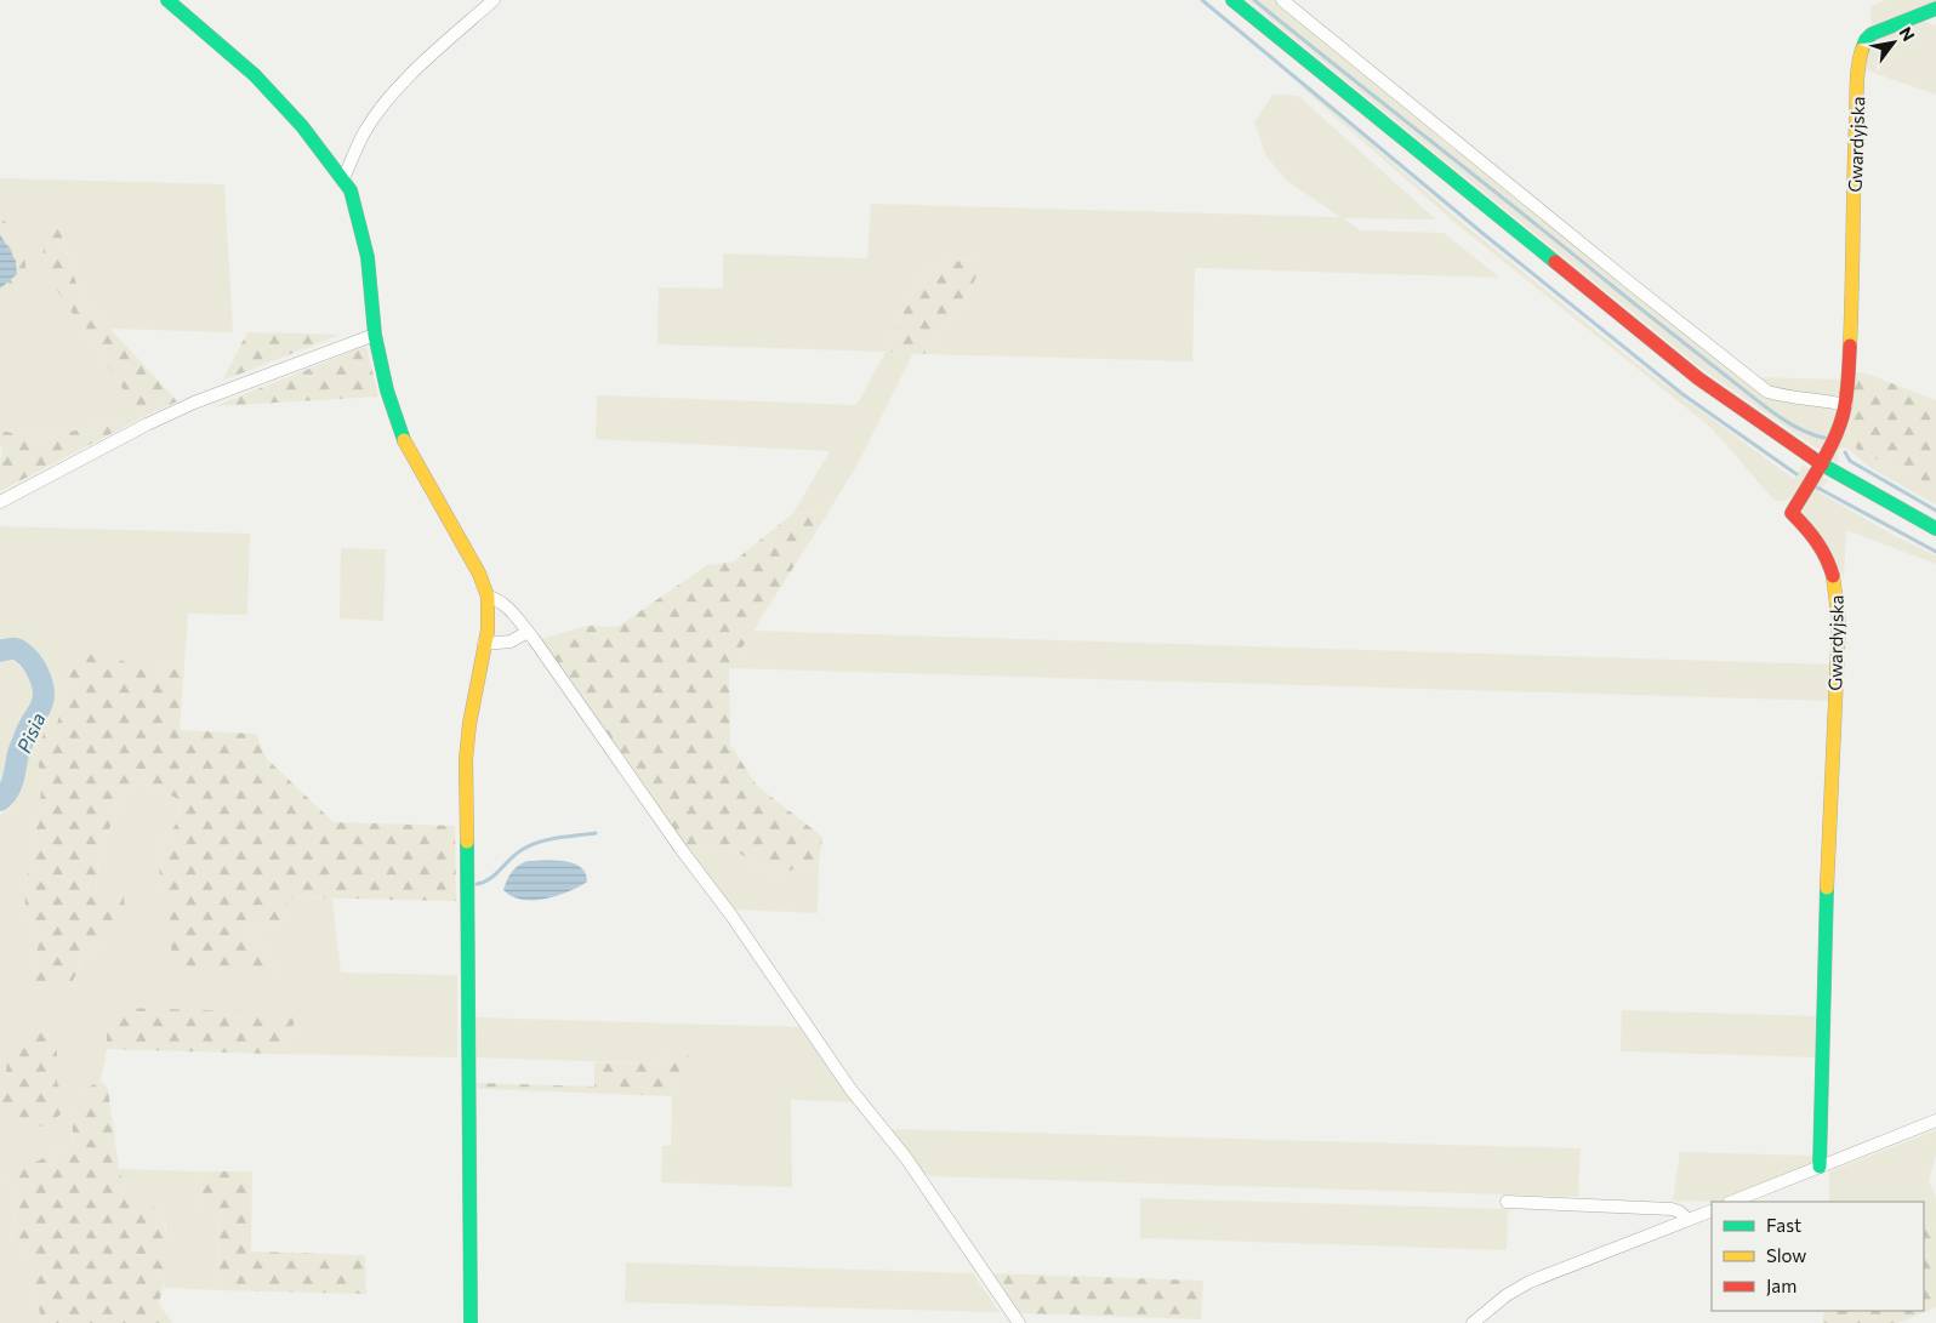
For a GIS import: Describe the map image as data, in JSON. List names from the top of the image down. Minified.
{"streets":{"street":["Gwardyjska"]},"water":["Pisia"],"legend":["Fast","Slow","Jam"],"north":"top right"}
